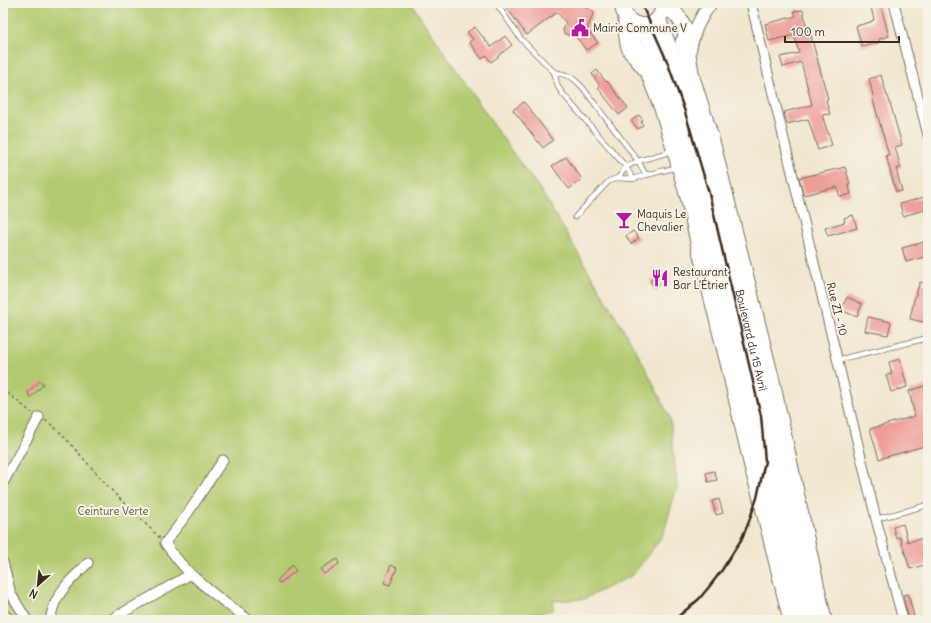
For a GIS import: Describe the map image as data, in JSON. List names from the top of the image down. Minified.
{"streets":{"main road":["Boulevard du 15 Avril"],"street":["Rue ZI - 10"]},"parks":["Ceinture Verte"],"places":{"public building":["Mairie Commune V"],"bar":["Maquis Le Chevalier"],"restaurant":["Restaurant Bar L’Étrier"]},"scale_bar":"100 m","north":"bottom left"}
